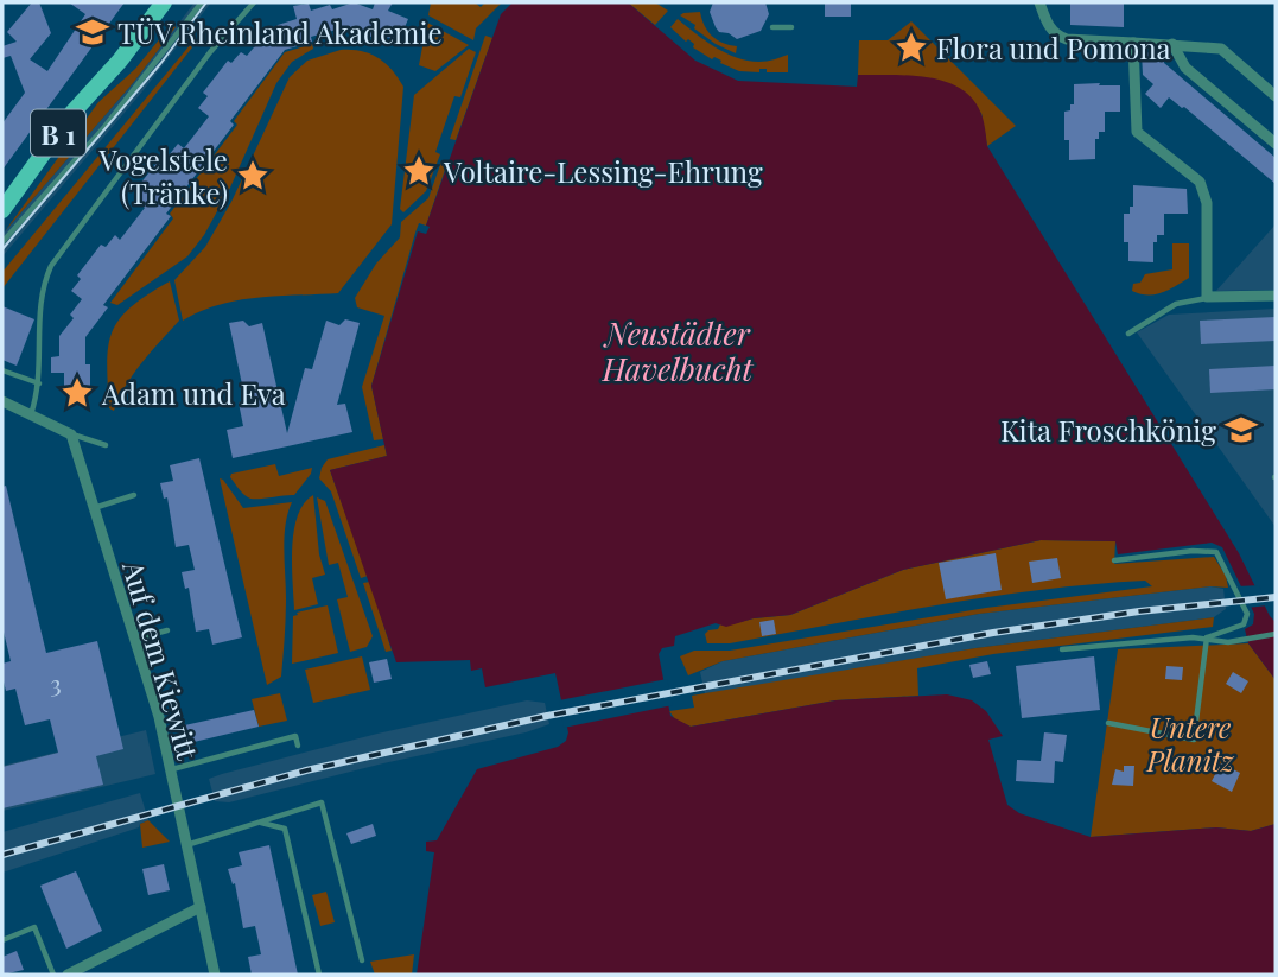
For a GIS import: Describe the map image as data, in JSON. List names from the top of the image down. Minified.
{"streets":{"main road":["B 1"],"street":["Auf dem Kiewitt"]},"water":["Neustädter Havelbucht"],"parks":["Untere Planitz"],"places":{"school or university":["TÜV Rheinland Akademie","Kita Froschkönig"],"place":["Flora und Pomona","Voltaire-Lessing-Ehrung","Vogelstele (Tränke)","Adam und Eva"]},"house_numbers":["3"]}
